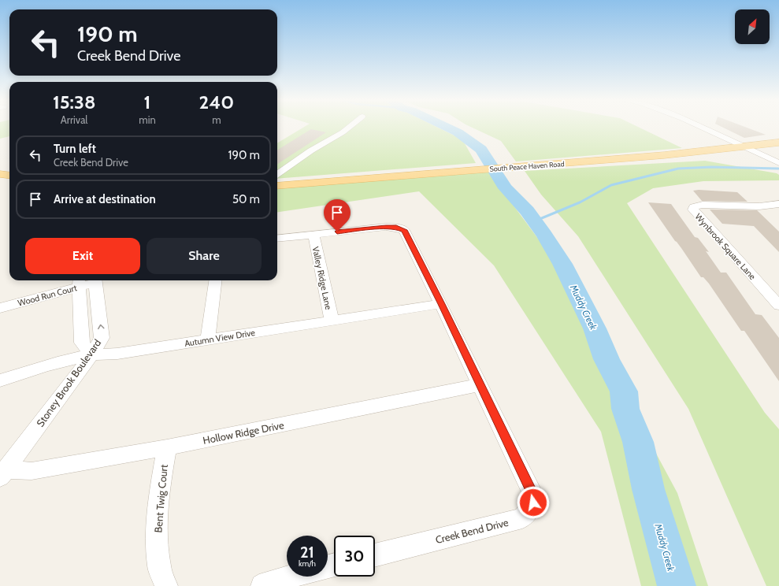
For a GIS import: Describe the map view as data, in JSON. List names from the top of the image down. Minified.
{"streets":{"main road":["South Peace Haven Road"],"street":["Wynbrook Square Lane","Valley Ridge Lane","Wood Run Court","Autumn View Drive","Stoney Brook Boulevard","Hollow Ridge Drive","Bent Twig Court","Creek Bend Drive"]},"crossings":[["Valley Ridge Lane","Autumn View Drive"],["Valley Ridge Lane","Creek Bend Drive"],["Wood Run Court","Stoney Brook Boulevard"],["Autumn View Drive","Stoney Brook Boulevard"],["Autumn View Drive","Creek Bend Drive"],["Stoney Brook Boulevard","Hollow Ridge Drive"],["Hollow Ridge Drive","Bent Twig Court"],["Hollow Ridge Drive","Creek Bend Drive"]],"water":["Muddy Creek"],"north":"top right","page":{"turn":["190 m","Creek Bend Drive"],"eta":["15:38","Arrival","1","min","240","m"],"list":[{"name":"Turn left","note":"Creek Bend Drive","value":"190 m"},{"name":"Arrive at destination","value":"50 m"}],"buttons":["Exit","Share"],"speed":"21 km/h","limit":"30"}}
